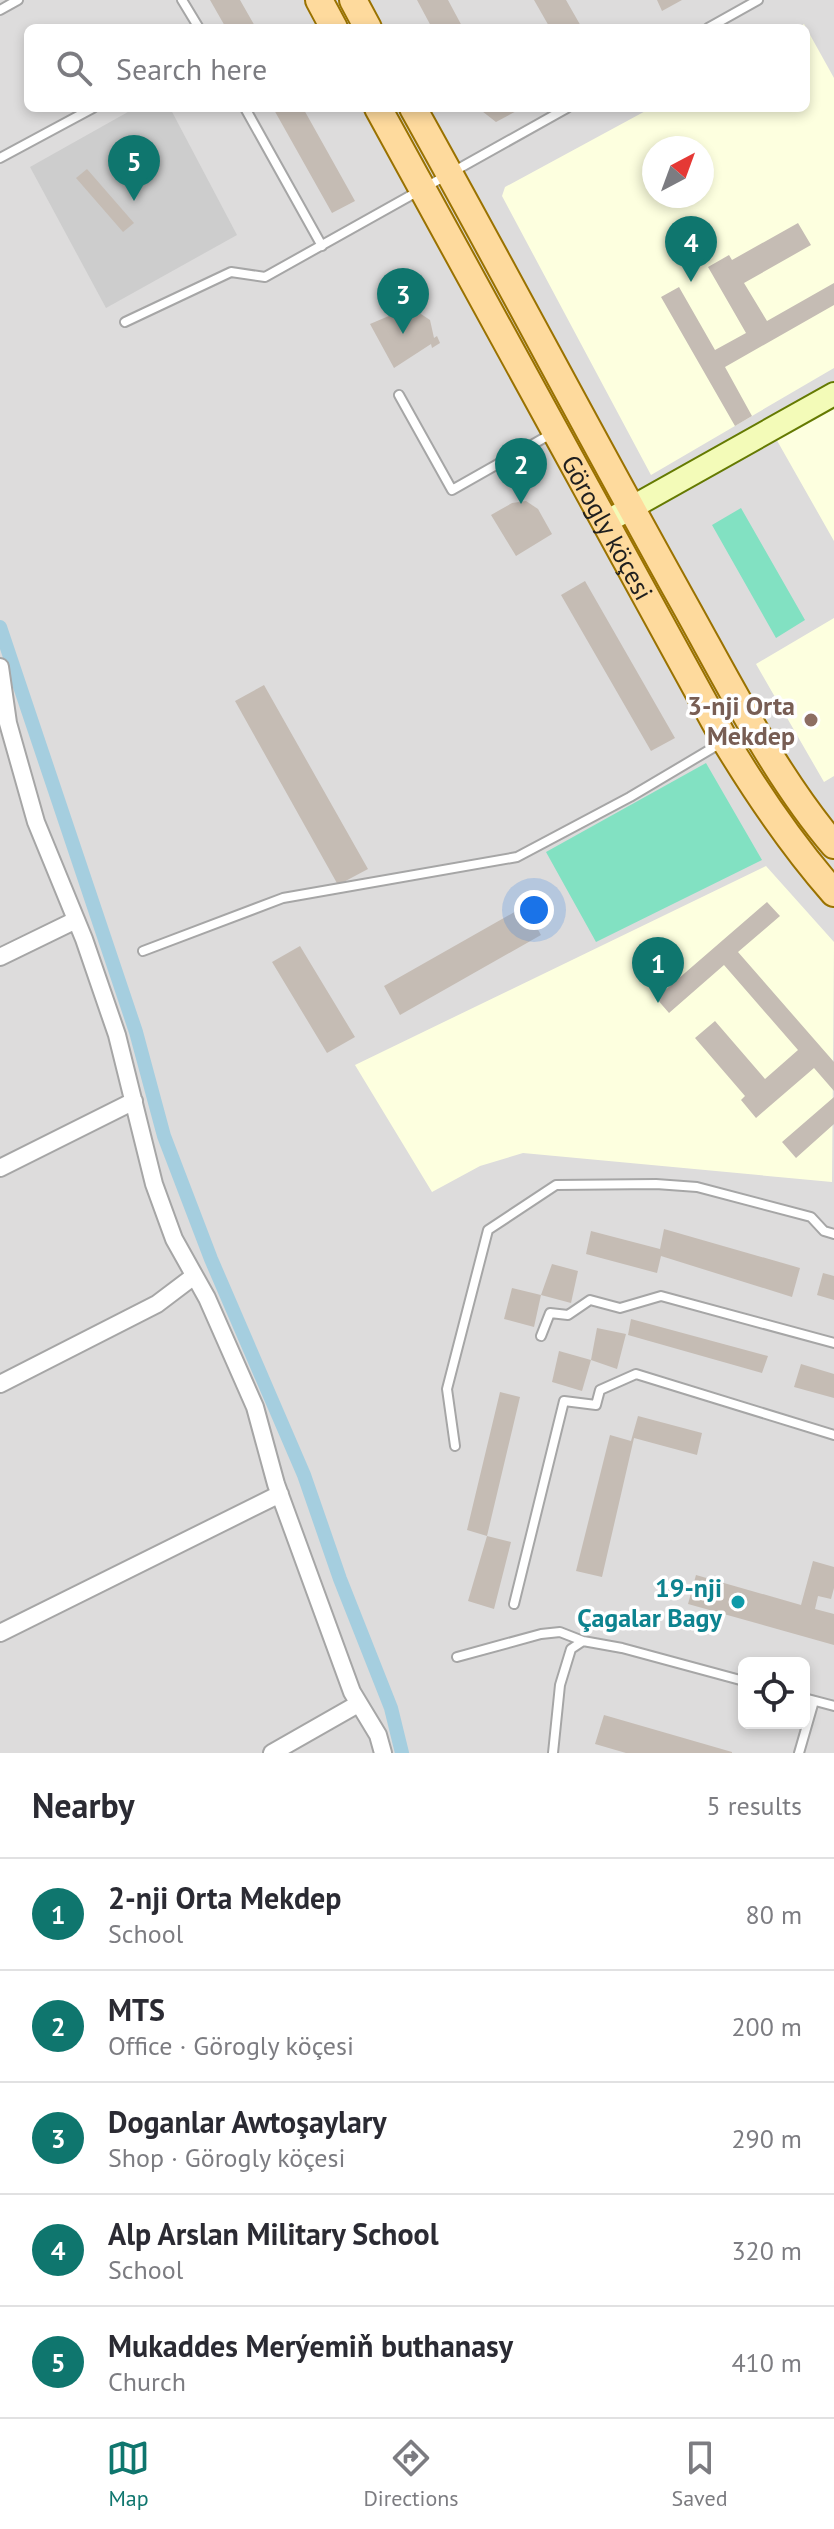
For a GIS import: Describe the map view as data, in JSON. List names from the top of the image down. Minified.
{"streets":{"main road":["Görogly köçesi"]},"places":["3-nji Orta Mekdep","19-nji Çagalar Bagy"],"north":"top right","page":{"search":"Search here","pins":["5","4","3","2","1"],"heading":["Nearby","5 results"],"list":[{"mark":"1","name":"2-nji Orta Mekdep","note":"School","value":"80 m"},{"mark":"2","name":"MTS","note":"Office · Görogly köçesi","value":"200 m"},{"mark":"3","name":"Doganlar Awtoşaylary","note":"Shop · Görogly köçesi","value":"290 m"},{"mark":"4","name":"Alp Arslan Military School","note":"School","value":"320 m"},{"mark":"5","name":"Mukaddes Merýemiň buthanasy","note":"Church","value":"410 m"}],"nav":["Map","Directions","Saved"]}}
